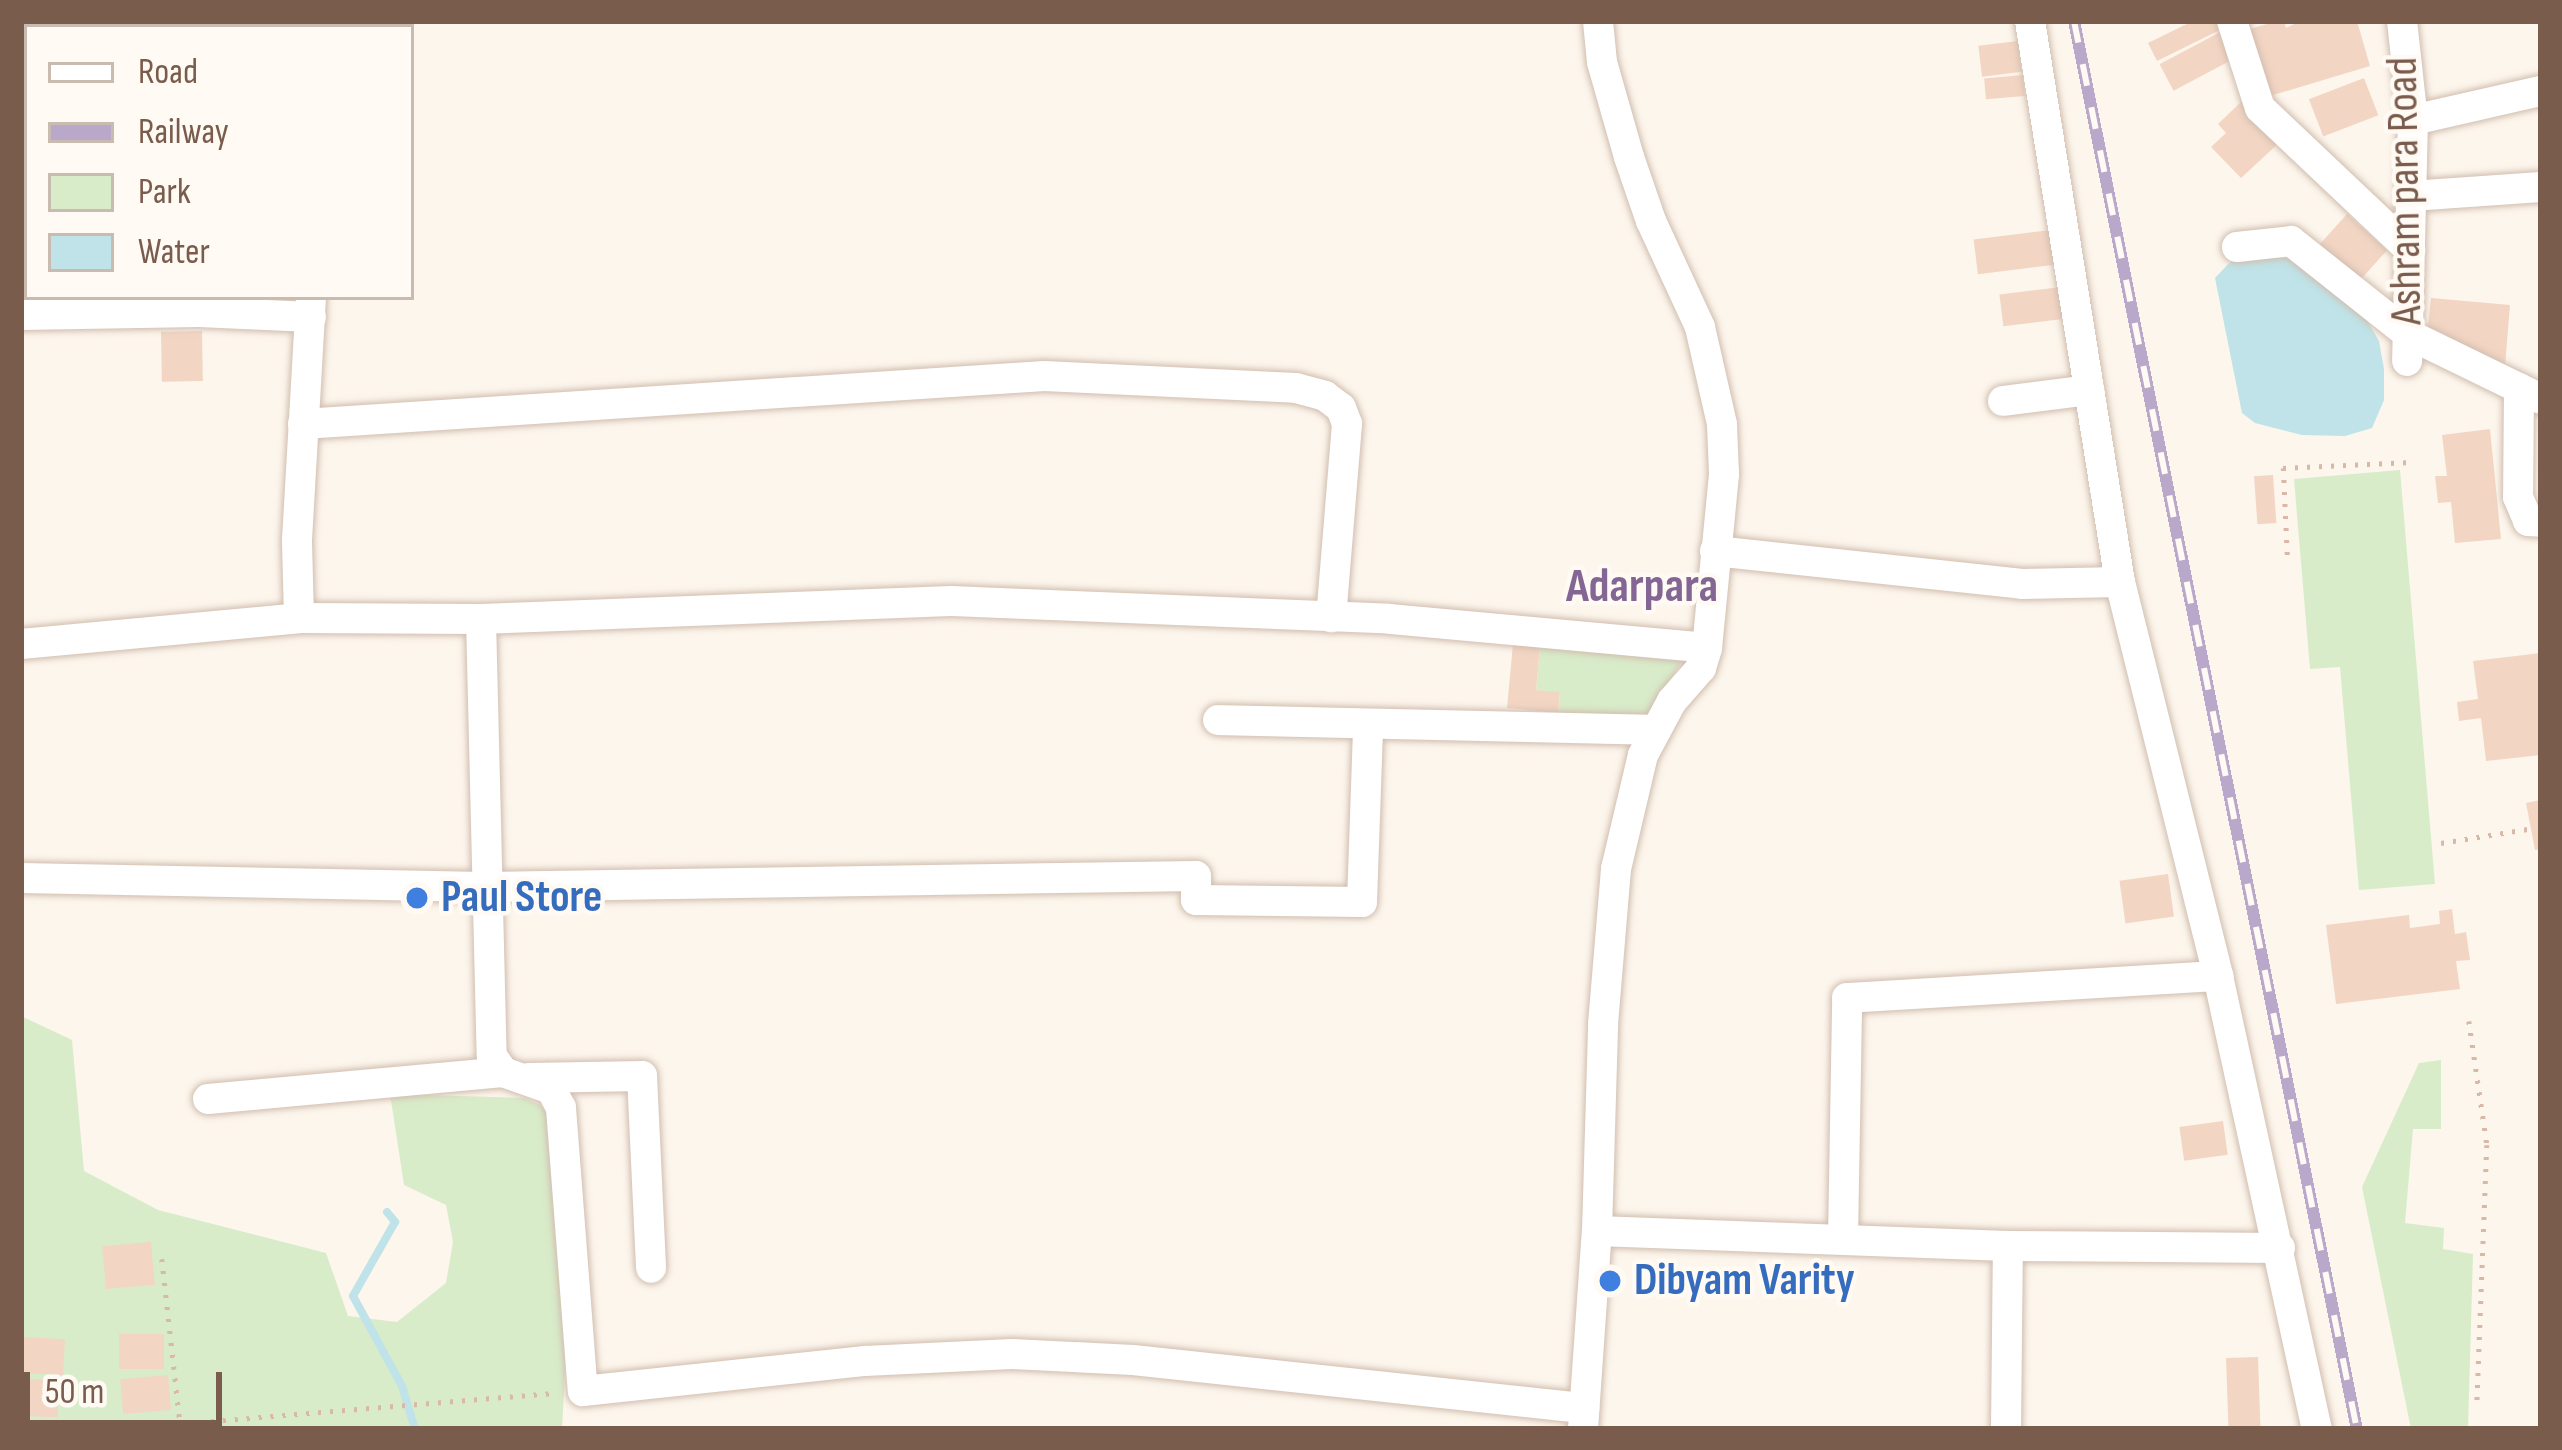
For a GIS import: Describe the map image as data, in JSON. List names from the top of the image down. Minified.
{"streets":{"street":["Ashram para Road"]},"districts":["Adarpara"],"places":["Paul Store","Dibyam Varity"],"legend":["Road","Railway","Park","Water"],"scale_bar":"50 m"}
